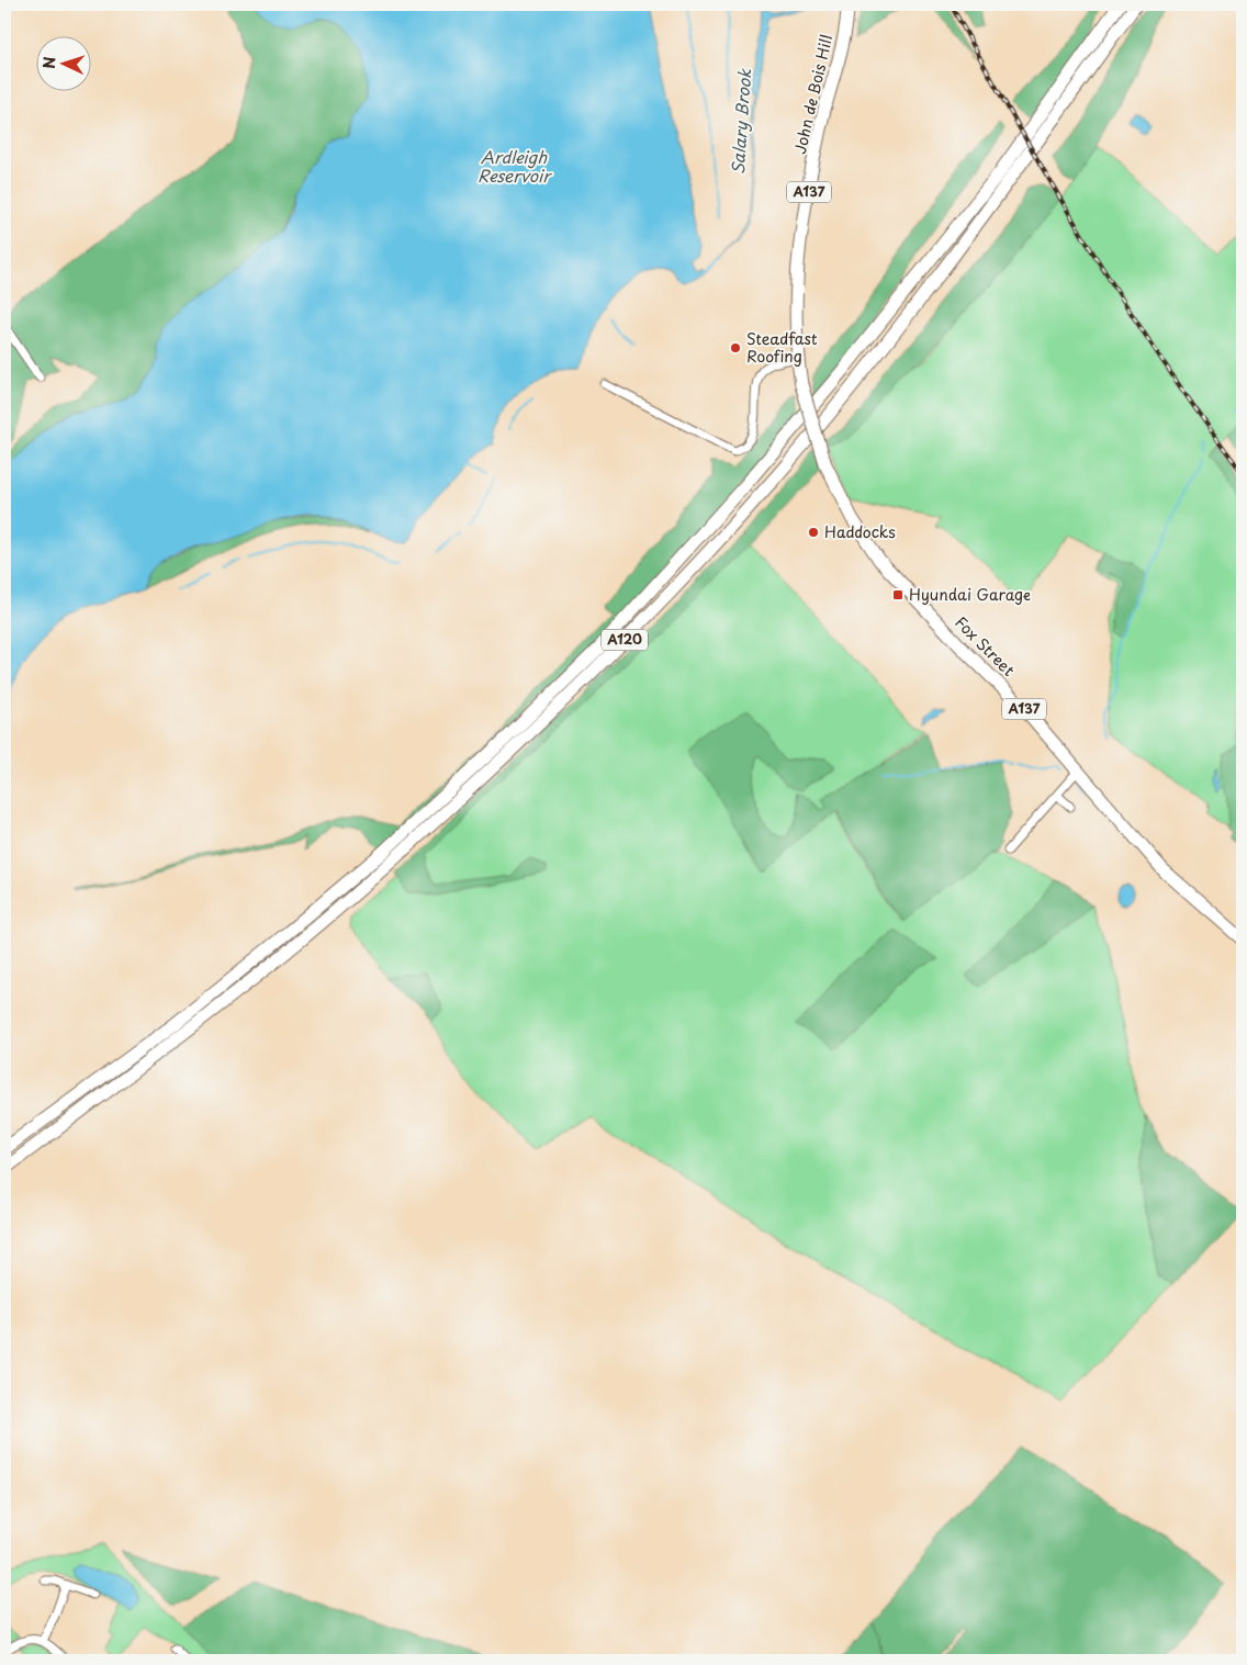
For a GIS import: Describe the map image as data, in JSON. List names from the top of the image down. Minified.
{"streets":{"main road":["John de Bois Hill","A137","A120","Fox Street"]},"crossings":[["John de Bois Hill","Fox Street"]],"water":["Salary Brook","Ardleigh Reservoir"],"places":{"other":["Steadfast Roofing","Haddocks"],"transit":["Hyundai Garage"]},"north":"left"}
